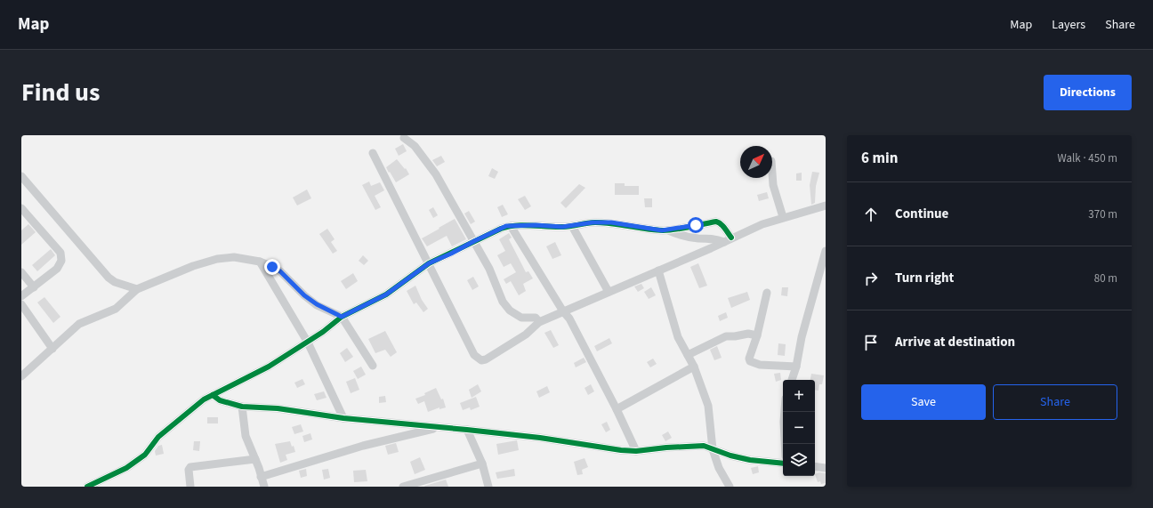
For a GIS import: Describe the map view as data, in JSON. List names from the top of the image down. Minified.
{"north":"top right","page":{"header":"Map","nav":["Map","Layers","Share"],"title":"Find us","buttons":["Directions",["Save","Share"]],"heading":["6 min","Walk · 450 m"],"list":[["Continue","370 m"],["Turn right","80 m"],"Arrive at destination"],"map_buttons":["+","−"]}}
